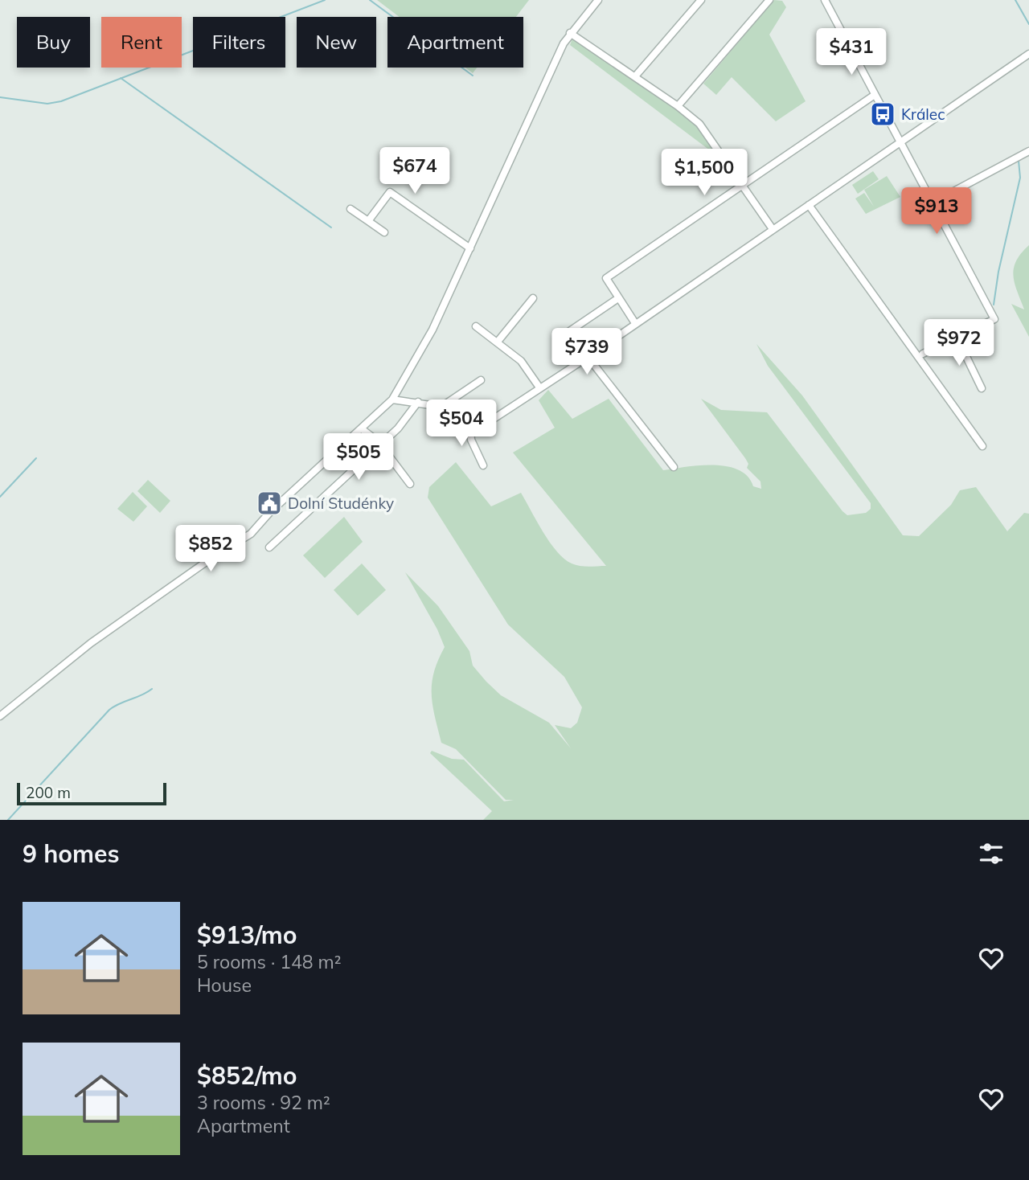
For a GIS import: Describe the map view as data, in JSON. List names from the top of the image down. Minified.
{"places":{"bus stop":["Králec"],"public building":["Dolní Studénky"]},"scale_bar":"200 m","page":{"chip":["Buy","Rent","Filters","New","Apartment"],"price":["$431","$674","$1,500","$913","$972","$739","$504","$505","$852"],"scale":"200 m","heading":"9 homes","list":[{"name":"$913/mo","note":"5 rooms · 148 m² · House"},{"name":"$852/mo","note":"3 rooms · 92 m² · Apartment"}]}}
